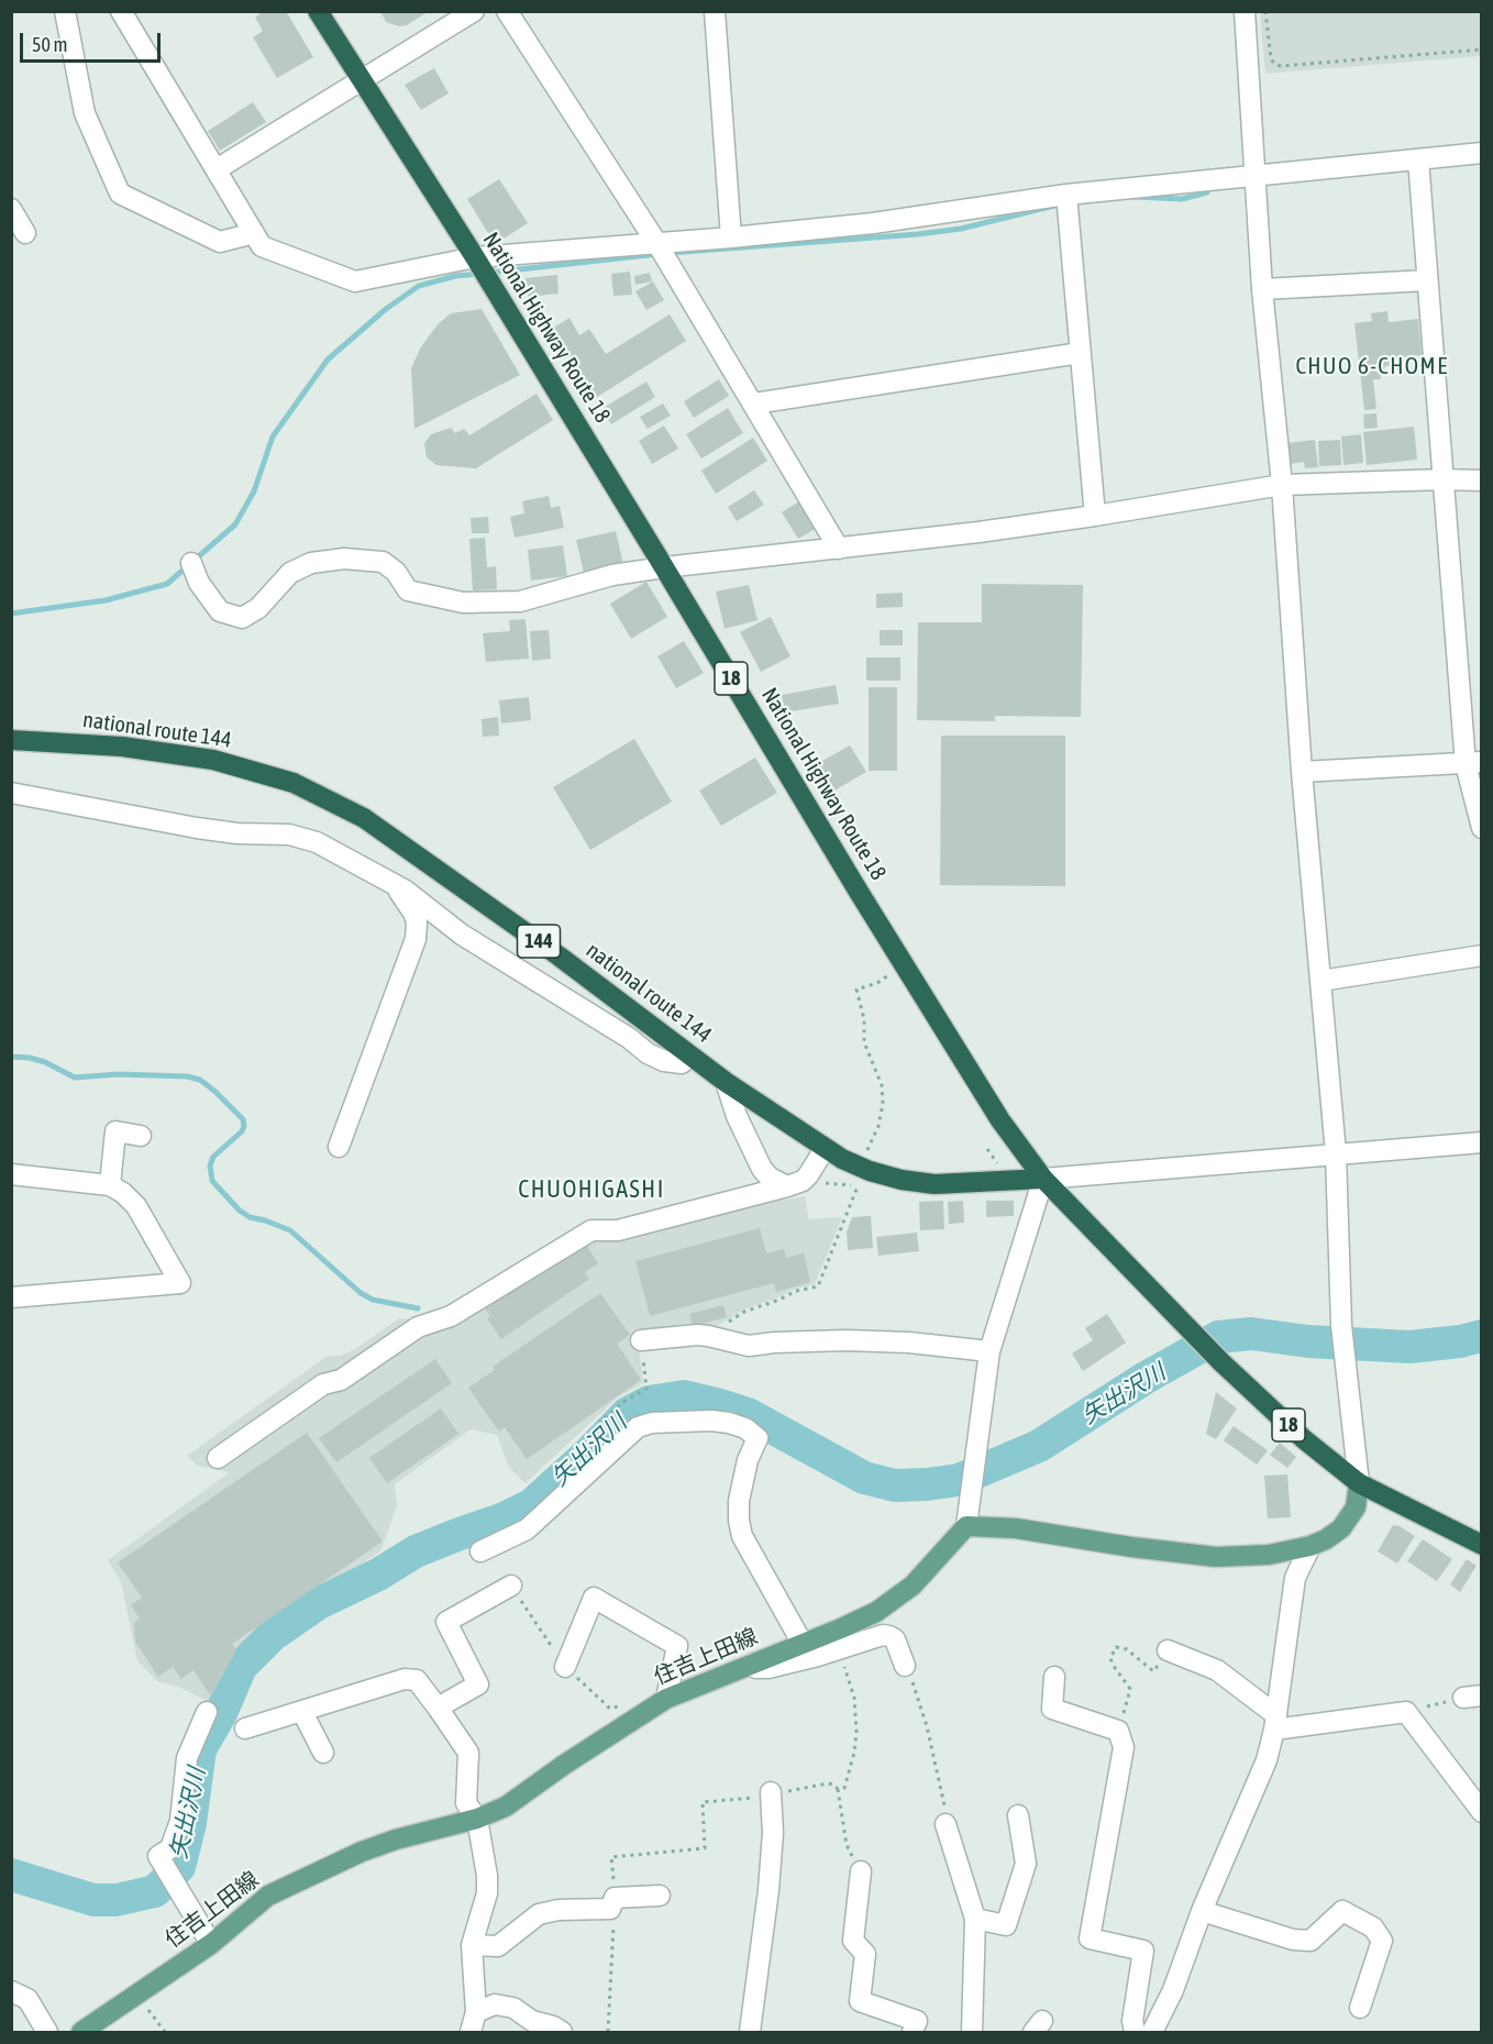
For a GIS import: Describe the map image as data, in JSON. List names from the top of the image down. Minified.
{"streets":{"highway":["National Highway Route 18","18","national route 144","144"],"main road":["住吉上田線"]},"crossings":[["National Highway Route 18","18"],["National Highway Route 18","national route 144"]],"districts":["CHUO 6-CHOME","CHUOHIGASHI"],"water":["矢出沢川"],"scale_bar":"50 m"}
